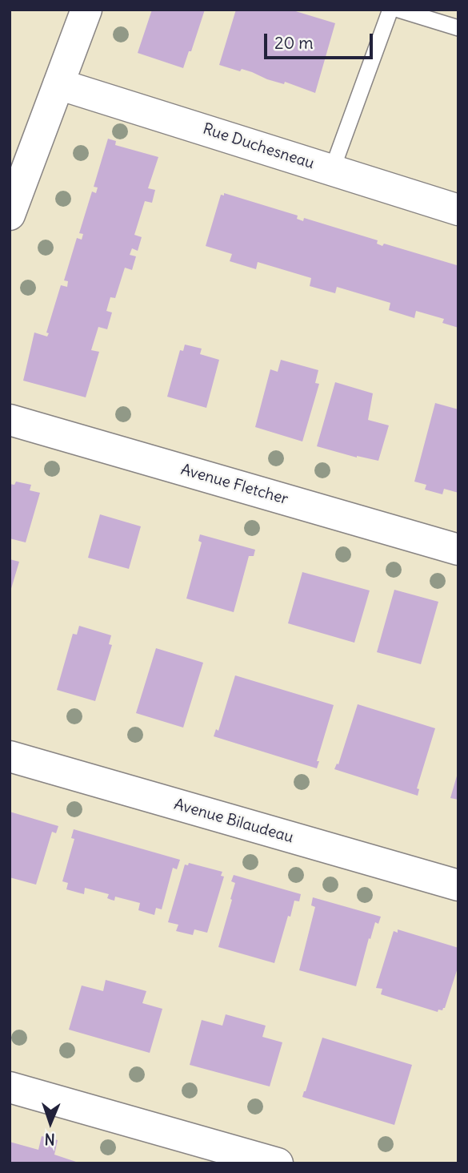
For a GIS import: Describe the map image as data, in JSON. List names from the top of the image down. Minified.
{"streets":{"street":["Rue Duchesneau","Avenue Fletcher","Avenue Bilaudeau"]},"scale_bar":"20 m","north":"bottom"}
